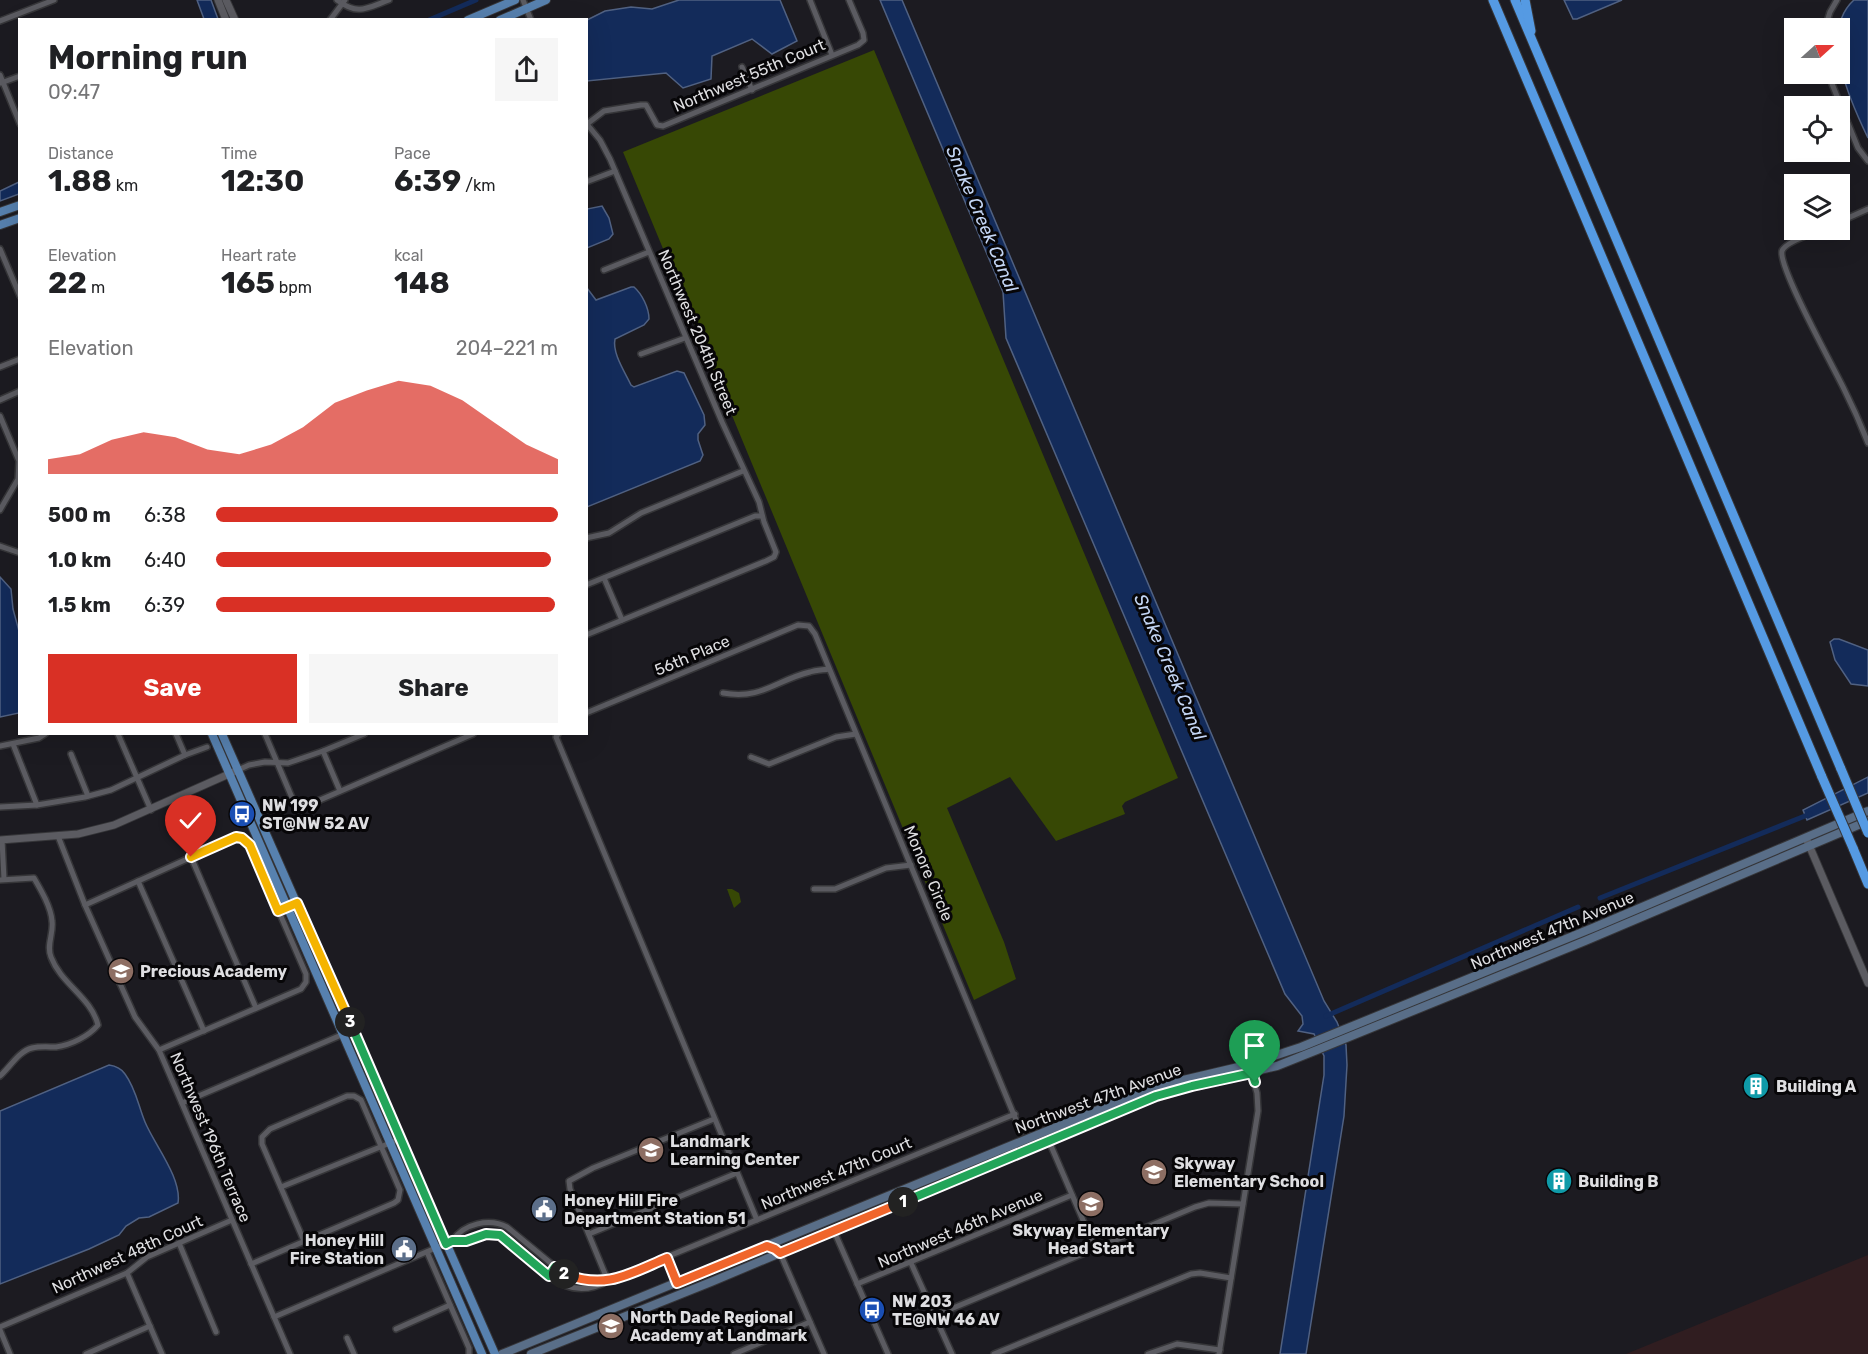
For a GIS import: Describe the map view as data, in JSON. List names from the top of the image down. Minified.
{"streets":{"main road":["Northwest 47th Avenue"],"street":["Northwest 55th Court","Northwest 204th Street","56th Place","Monore Circle","Northwest 196th Terrace","Northwest 47th Court","Northwest 46th Avenue","Northwest 48th Court"]},"crossings":[["56th Place","Monore Circle"],["Monore Circle","Northwest 47th Court"],["Northwest 196th Terrace","Northwest 48th Court"]],"water":["Snake Creek Canal"],"places":{"bus stop":["NW 199 ST@NW 52 AV","NW 203 TE@NW 46 AV"],"school or university":["Precious Academy","Landmark Learning Center","Skyway Elementary School","Skyway Elementary Head Start","North Dade Regional Academy at Landmark"],"building":["Building A","Building B"],"public building":["Honey Hill Fire Department Station 51","Honey Hill Fire Station"]},"north":"right","page":{"heading":["Morning run","09:47"],"stats":[["Distance","1.88 km"],["Time","12:30"],["Pace","6:39 /km"],["Elevation","22 m"],["Heart rate","165 bpm"],["kcal","148"]],"chart":["Elevation","204–221 m"],"list":[{"name":"500 m","note":"6:38"},{"name":"1.0 km","note":"6:40"},{"name":"1.5 km","note":"6:39"}],"buttons":["Save","Share"],"pins":["3","1","2"]}}
